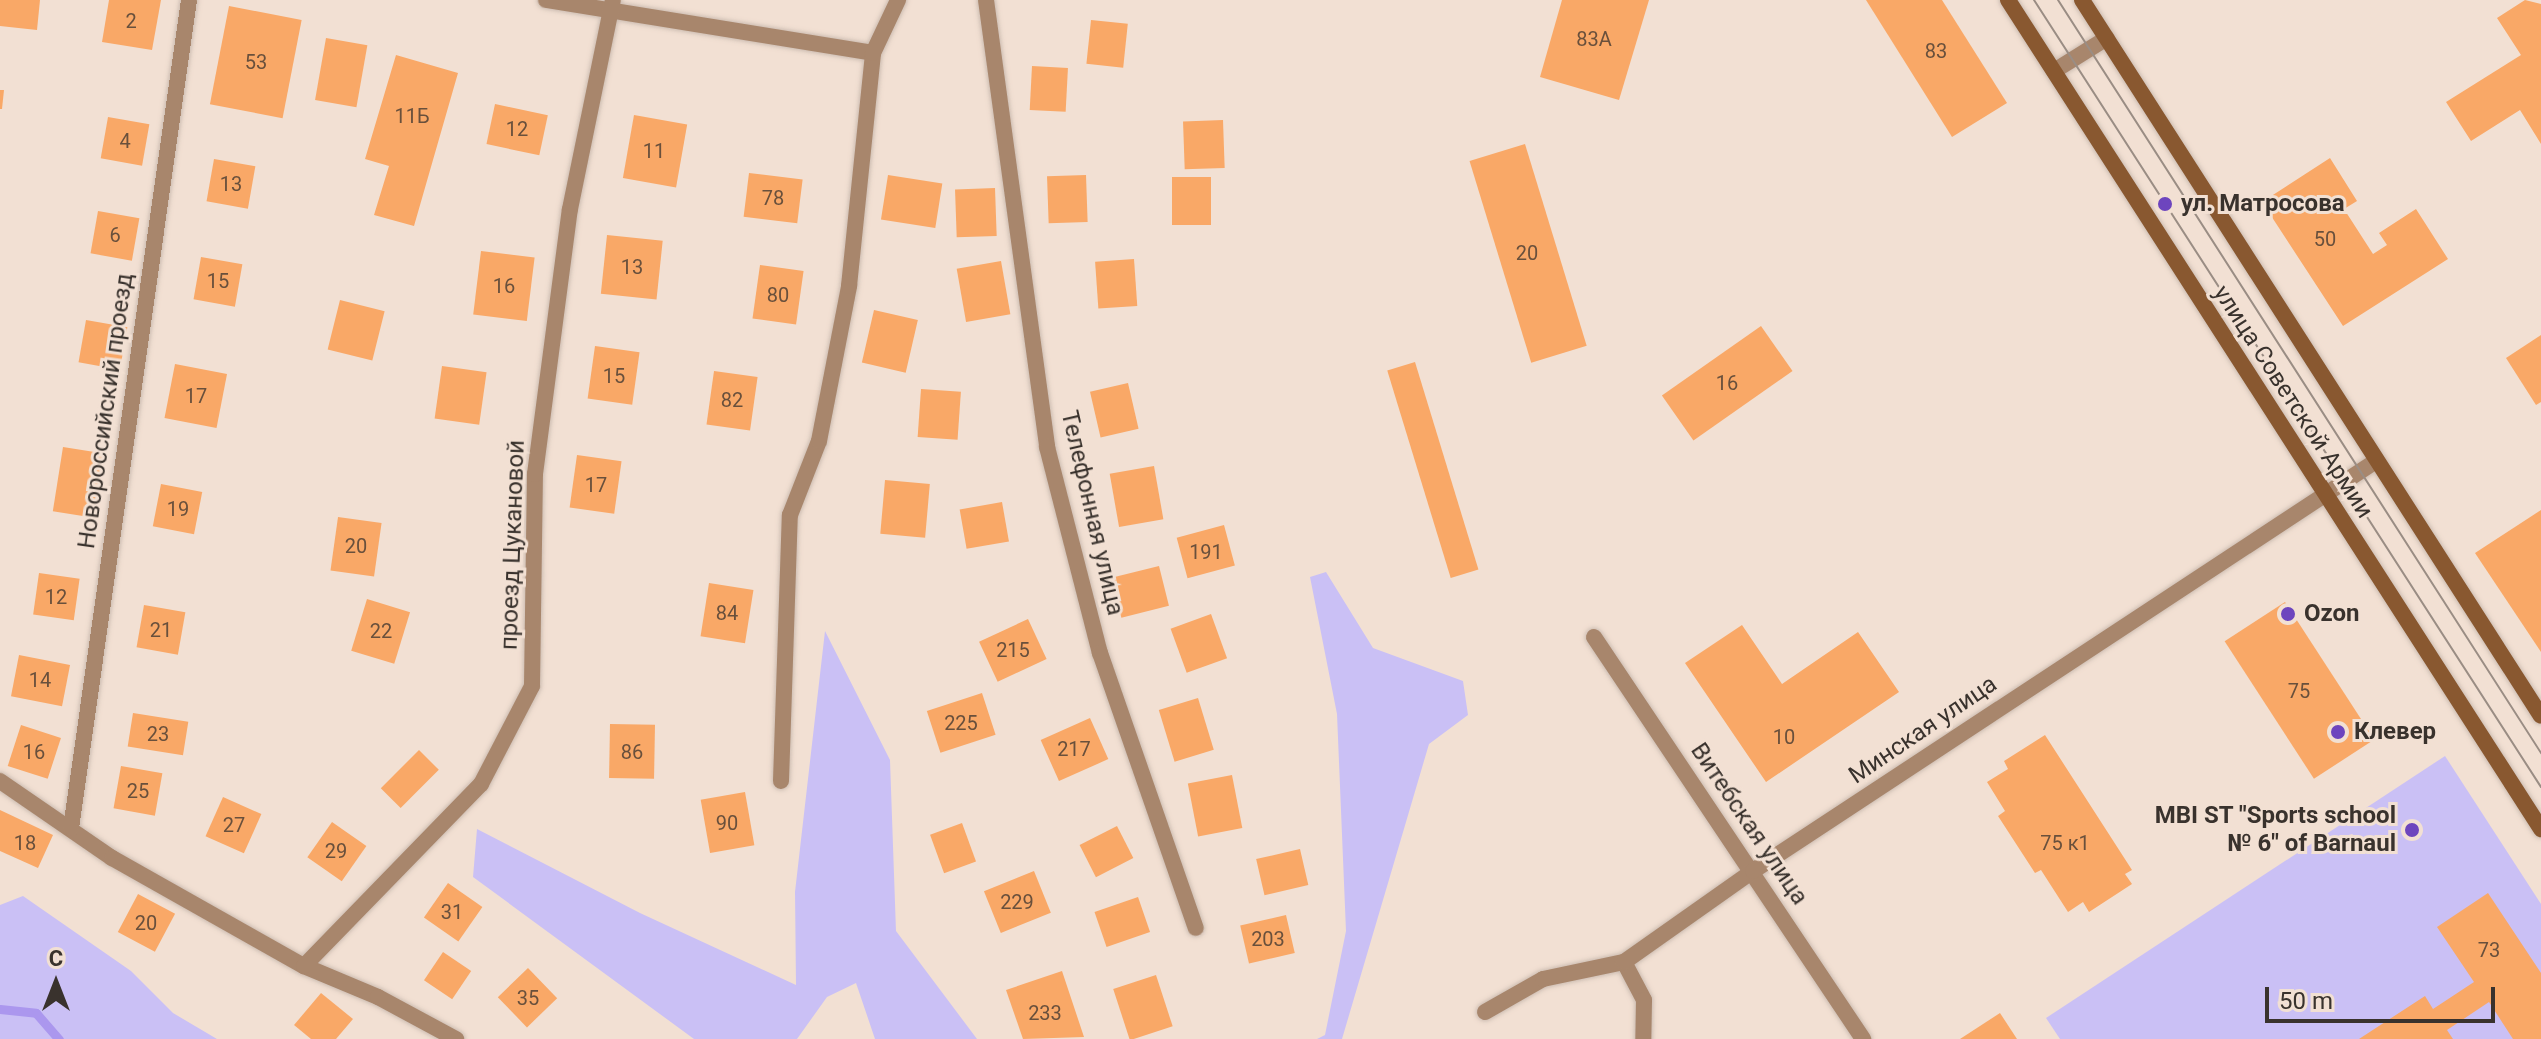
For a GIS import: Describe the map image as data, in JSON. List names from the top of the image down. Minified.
{"streets":{"main road":["улица Советской Армии"],"street":["Новороссийский проезд","Телефонная улица","проезд Цукановой","Минская улица","Витебская улица"]},"crossings":[["улица Советской Армии","Минская улица"],["Минская улица","Витебская улица"]],"places":["ул. Матросова","Ozon","Клевер","MBI ST \"Sports school № 6\" of Barnaul"],"house_numbers":["2","83А","83","53","11Б","12","4","11","13","78","6","50","20","13","15","16","80","15","16","17","82","17","19","20","191","12","84","21","22","215","14","75","225","23","10","217","16","86","25","90","27","18","75 к1","29","229","31","20","203","73","35","233"],"scale_bar":"50 m","north":"top"}
